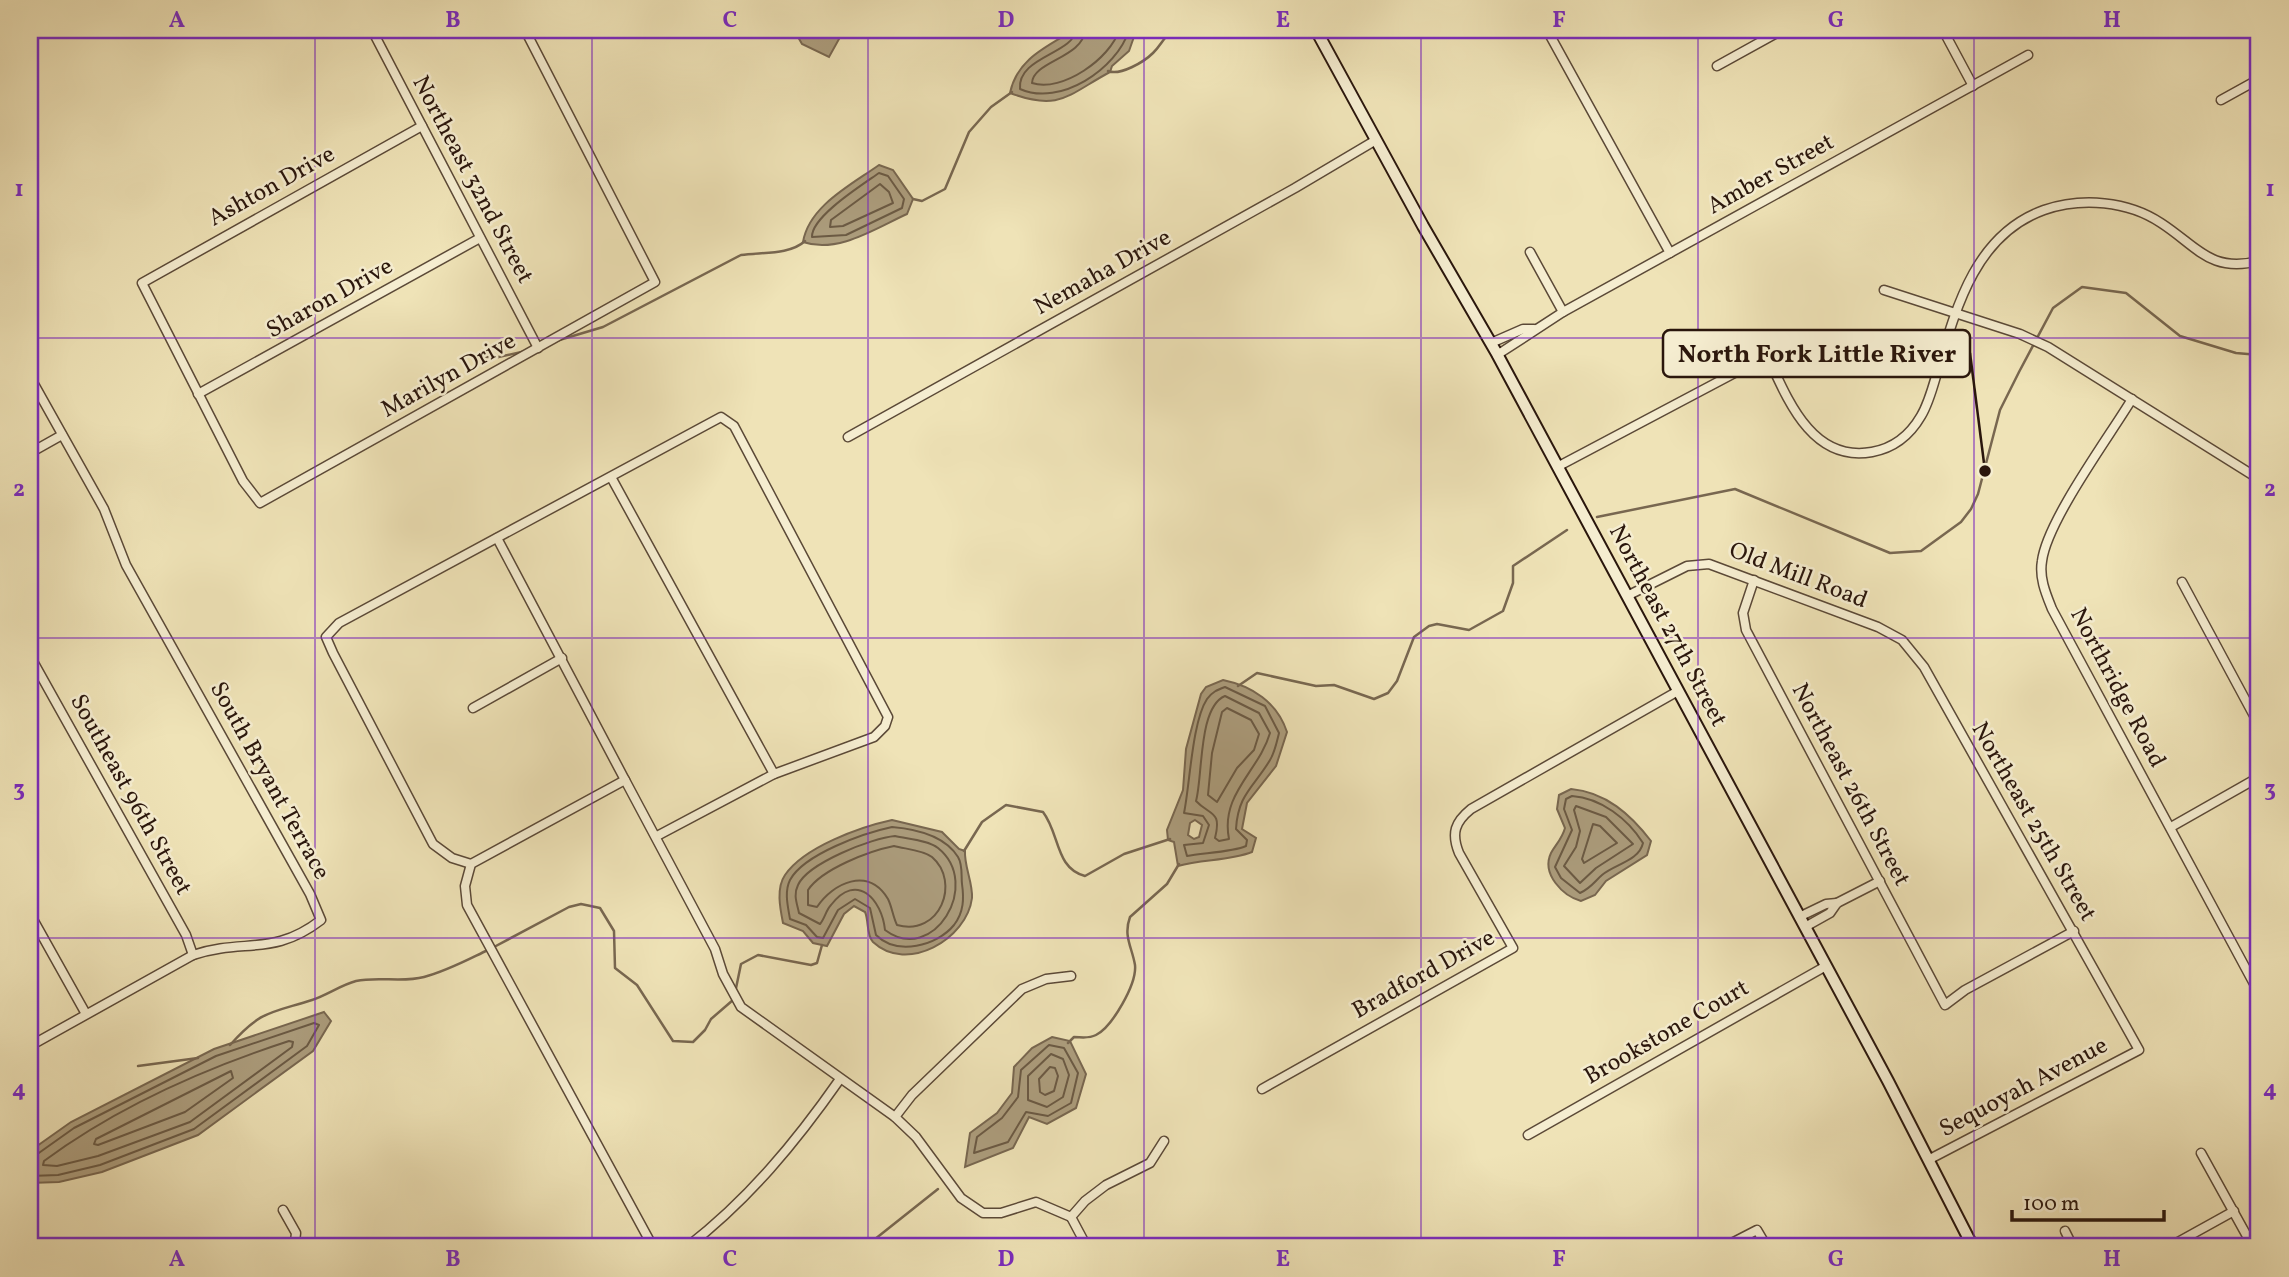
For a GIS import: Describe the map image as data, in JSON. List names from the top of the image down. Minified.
{"streets":{"street":["Amber Street","Northeast 32nd Street","Ashton Drive","Nemaha Drive","Sharon Drive","Marilyn Drive","Old Mill Road","Northeast 27th Street","Northridge Road","South Bryant Terrace","Northeast 26th Street","Southeast 96th Street","Northeast 25th Street","Bradford Drive","Brookstone Court","Sequoyah Avenue"]},"crossings":[["Amber Street","Northeast 27th Street"],["Northeast 32nd Street","Ashton Drive"],["Northeast 32nd Street","Sharon Drive"],["Northeast 32nd Street","Marilyn Drive"],["Ashton Drive","Sharon Drive"],["Ashton Drive","Marilyn Drive"],["Nemaha Drive","Northeast 27th Street"],["Sharon Drive","Marilyn Drive"],["Old Mill Road","Northeast 27th Street"],["Old Mill Road","Northeast 26th Street"],["Old Mill Road","Northeast 25th Street"],["Northeast 27th Street","Bradford Drive"],["Northeast 27th Street","Brookstone Court"],["Northeast 27th Street","Sequoyah Avenue"],["South Bryant Terrace","Southeast 96th Street"],["Northeast 26th Street","Northeast 25th Street"],["Northeast 25th Street","Sequoyah Avenue"]],"places":["North Fork Little River"],"scale_bar":"100 m","grid":{"columns":["A","B","C","D","E","F","G","H"],"rows":["1","2","3","4"]}}
